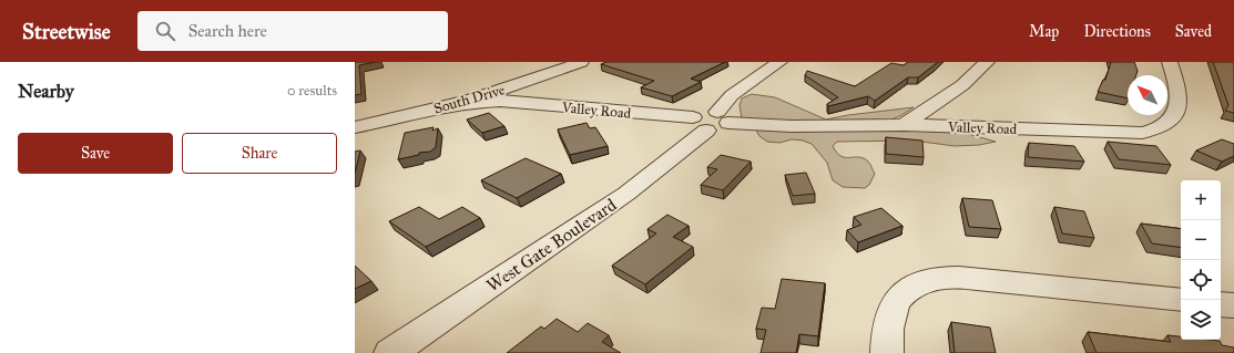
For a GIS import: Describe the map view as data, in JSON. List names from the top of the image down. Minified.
{"streets":{"street":["South Drive","Valley Road","West Gate Boulevard"]},"crossings":[["South Drive","Valley Road"],["Valley Road","West Gate Boulevard"]],"north":"top left","page":{"header":"Streetwise","search":"Search here","nav":["Map","Directions","Saved"],"heading":["Nearby","0 results"],"buttons":["Save","Share"],"map_buttons":["+","−"]}}
